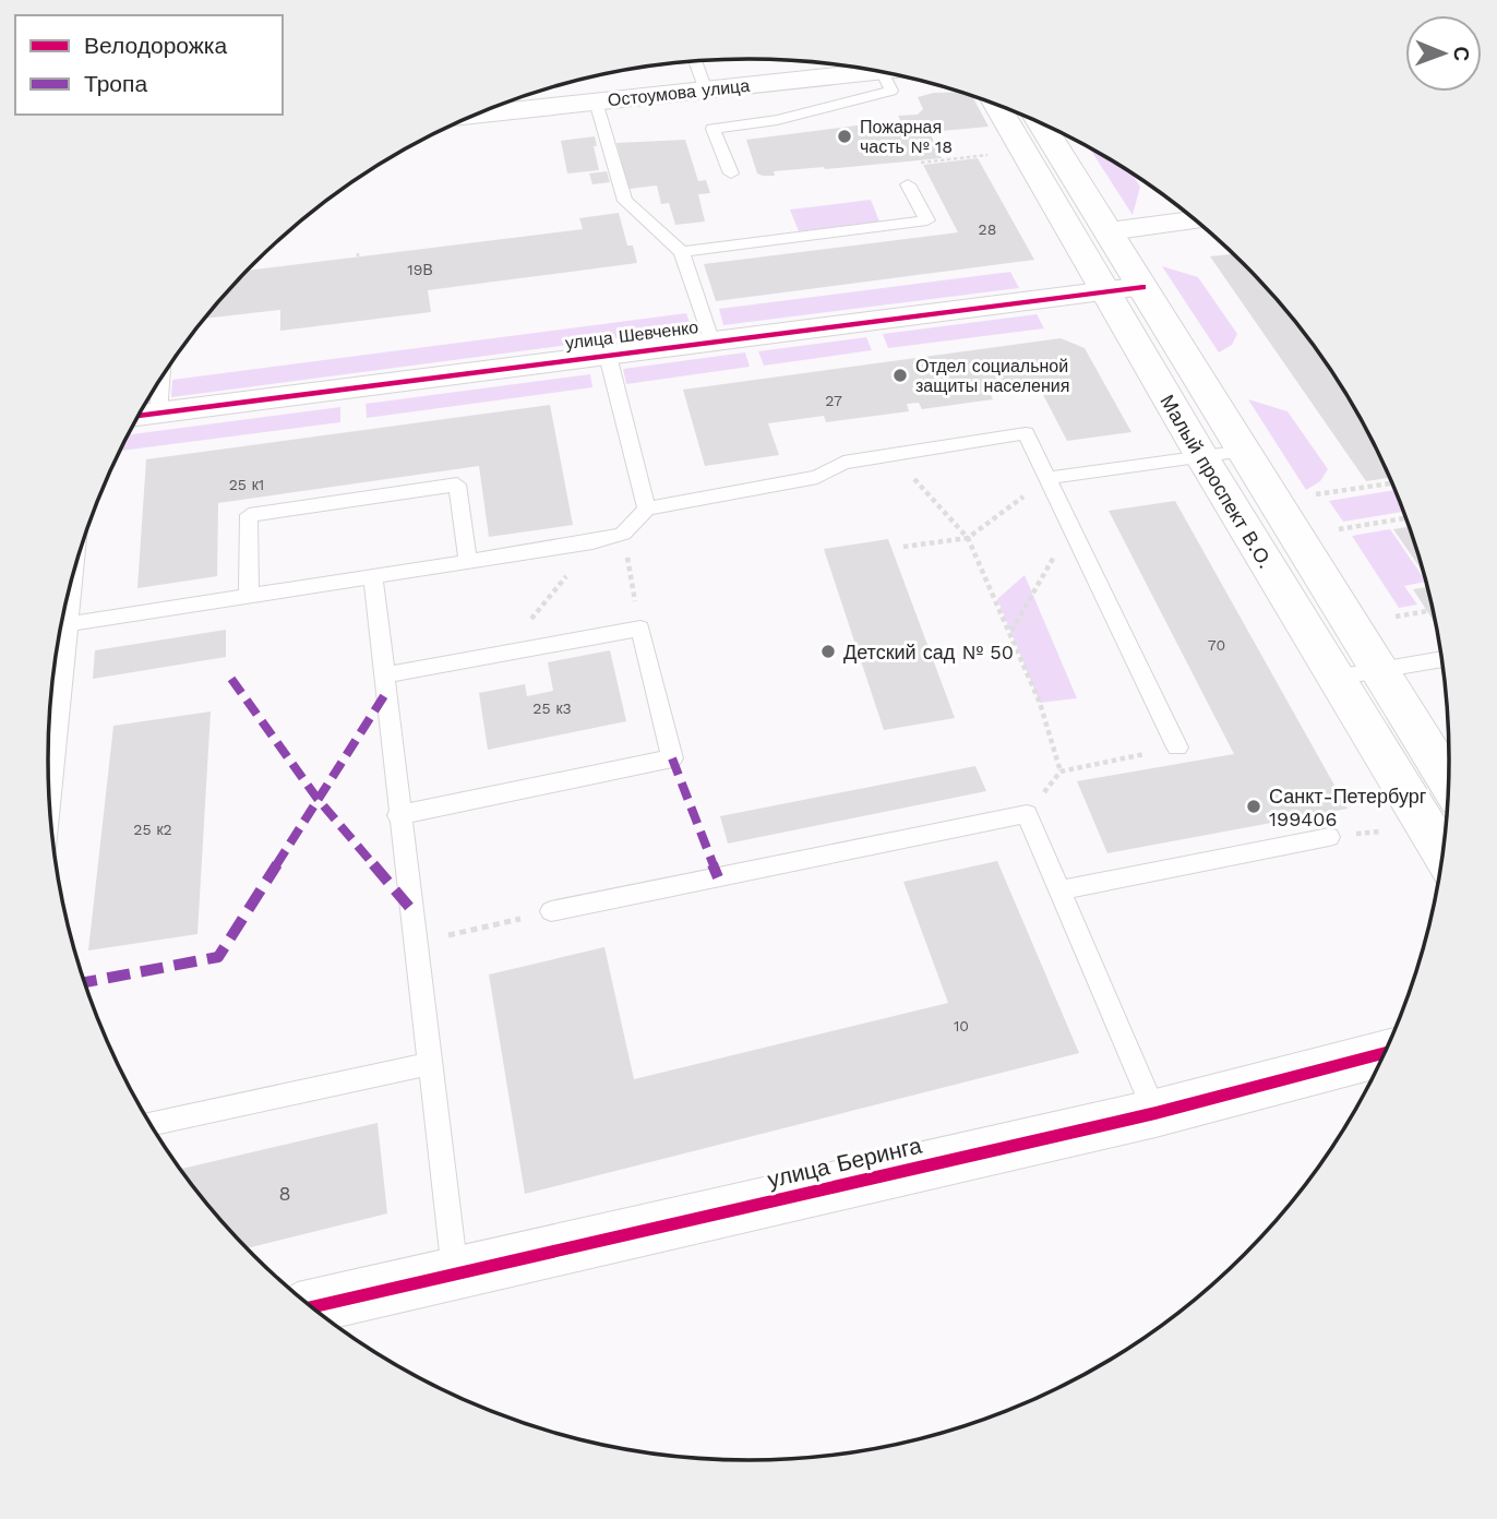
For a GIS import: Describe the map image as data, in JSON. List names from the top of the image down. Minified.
{"streets":{"street":["Остоумова улица","улица Шевченко","Малый проспект В.О.","улица Беринга"]},"crossings":[["улица Шевченко","Малый проспект В.О."]],"places":["Пожарная часть № 18","Отдел социальной защиты населения","Детский сад № 50","Санкт-Петербург 199406"],"house_numbers":["28","19В","27","25 к1","70","25 к3","25 к2","10","8"],"legend":["Велодорожка","Тропа"],"north":"right"}
